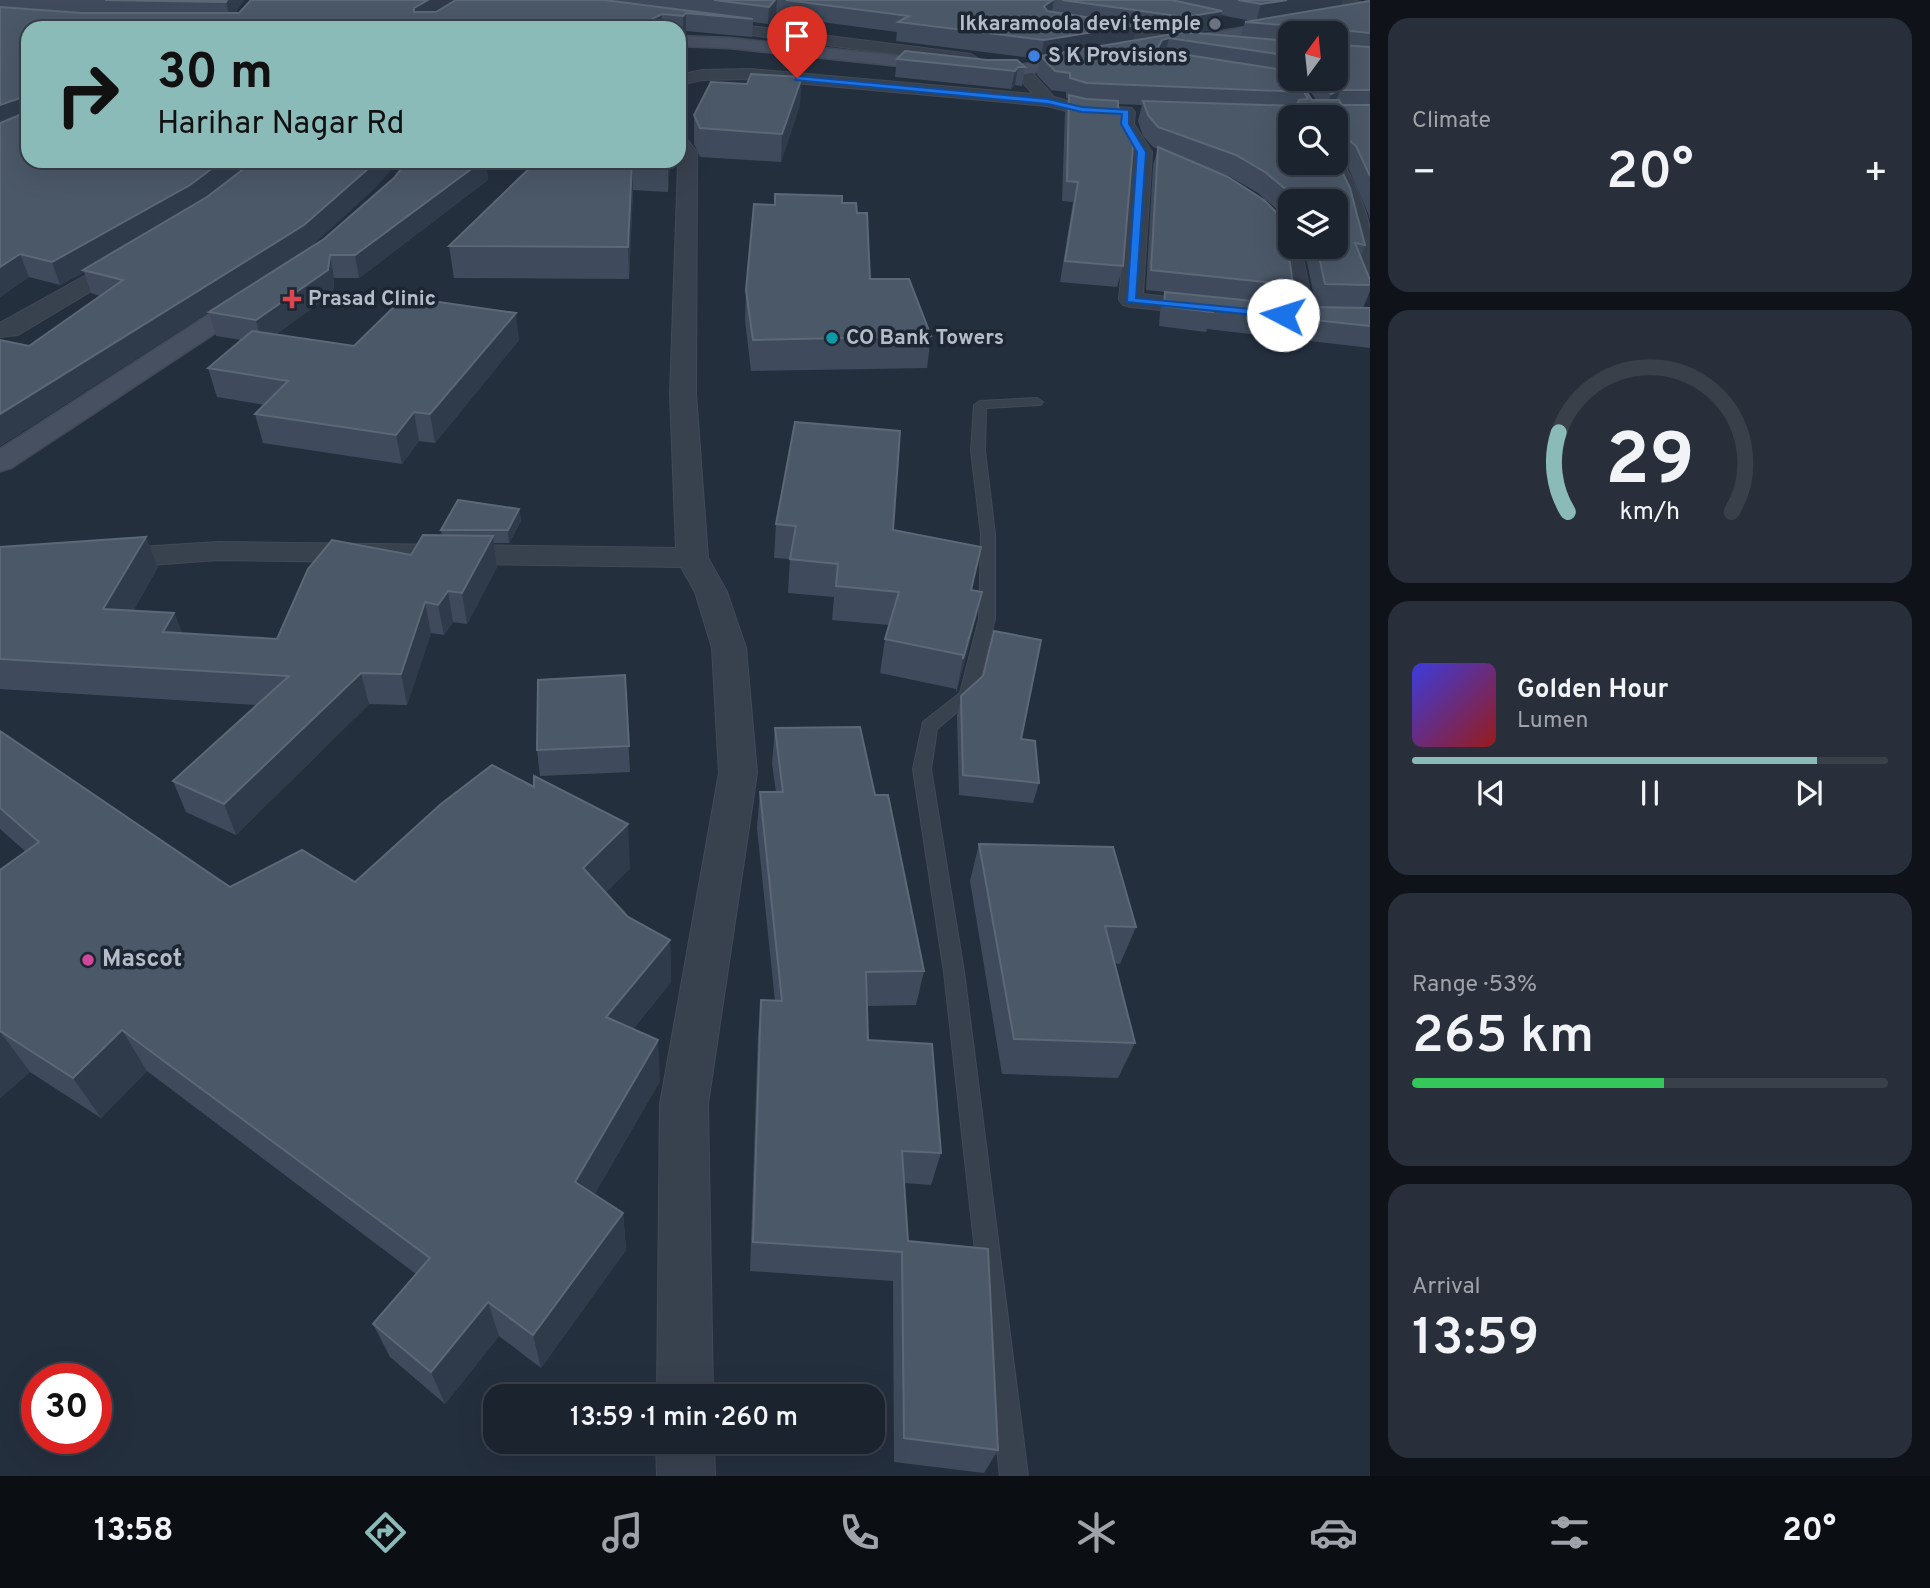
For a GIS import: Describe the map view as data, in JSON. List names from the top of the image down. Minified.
{"places":{"other":["Ikkaramoola devi temple","S K Provisions","CO Bank Towers","Mascot"],"health":["Prasad Clinic"]},"north":"top","page":{"tile":["Climate",["Range · 53%","265 km"],["Arrival","13:59"]],"turn":["30 m","Harihar Nagar Rd"],"heat":["−","20°","+"],"song":["Golden Hour","Lumen"],"limit":"30","trip":"13:59 · 1 min · 260 m","tabs":["13:58","20°"],"gauge":["29","km/h"]}}
